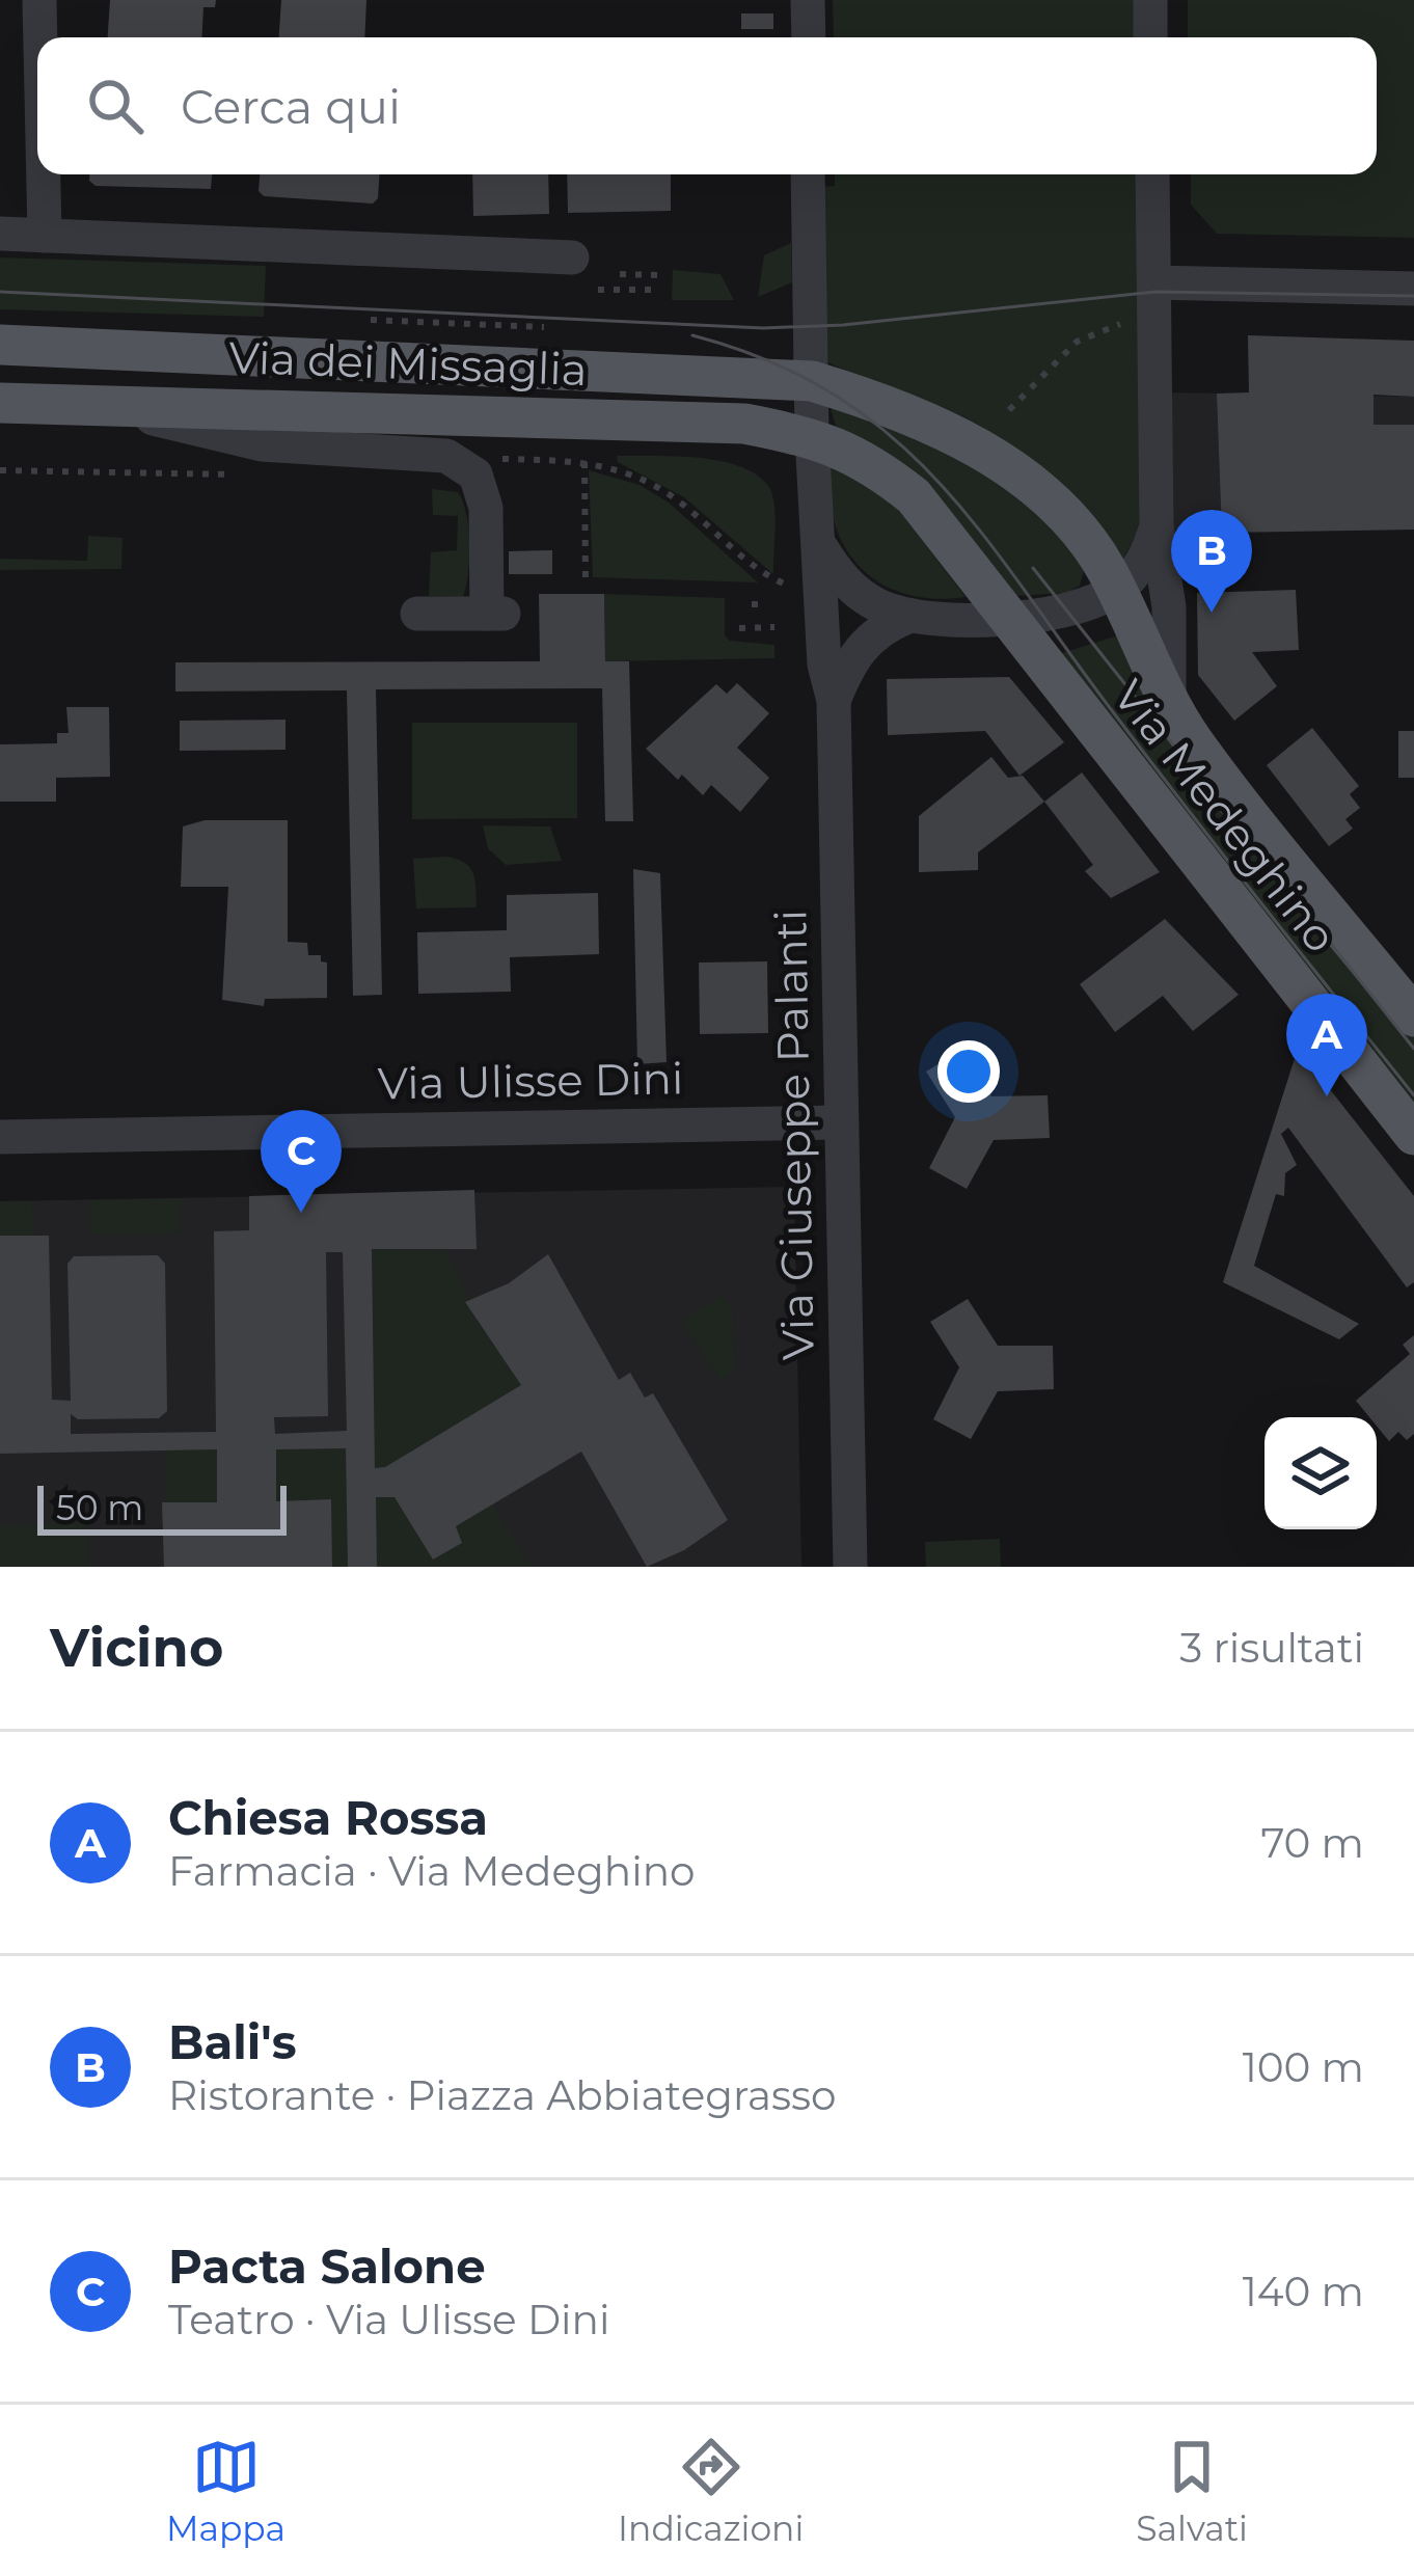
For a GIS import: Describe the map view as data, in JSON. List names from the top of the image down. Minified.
{"streets":{"main road":["Via dei Missaglia","Via Medeghino"],"street":["Via Ulisse Dini","Via Giuseppe Palanti"]},"crossings":[["Via dei Missaglia","Via Medeghino"],["Via dei Missaglia","Via Giuseppe Palanti"],["Via Ulisse Dini","Via Giuseppe Palanti"]],"scale_bar":"50 m","page":{"search":"Cerca qui","pins":["B","A","C"],"scale":"50 m","heading":["Vicino","3 risultati"],"list":[{"mark":"A","name":"Chiesa Rossa","note":"Farmacia · Via Medeghino","value":"70 m"},{"mark":"B","name":"Bali's","note":"Ristorante · Piazza Abbiategrasso","value":"100 m"},{"mark":"C","name":"Pacta Salone","note":"Teatro · Via Ulisse Dini","value":"140 m"}],"nav":["Mappa","Indicazioni","Salvati"]}}
